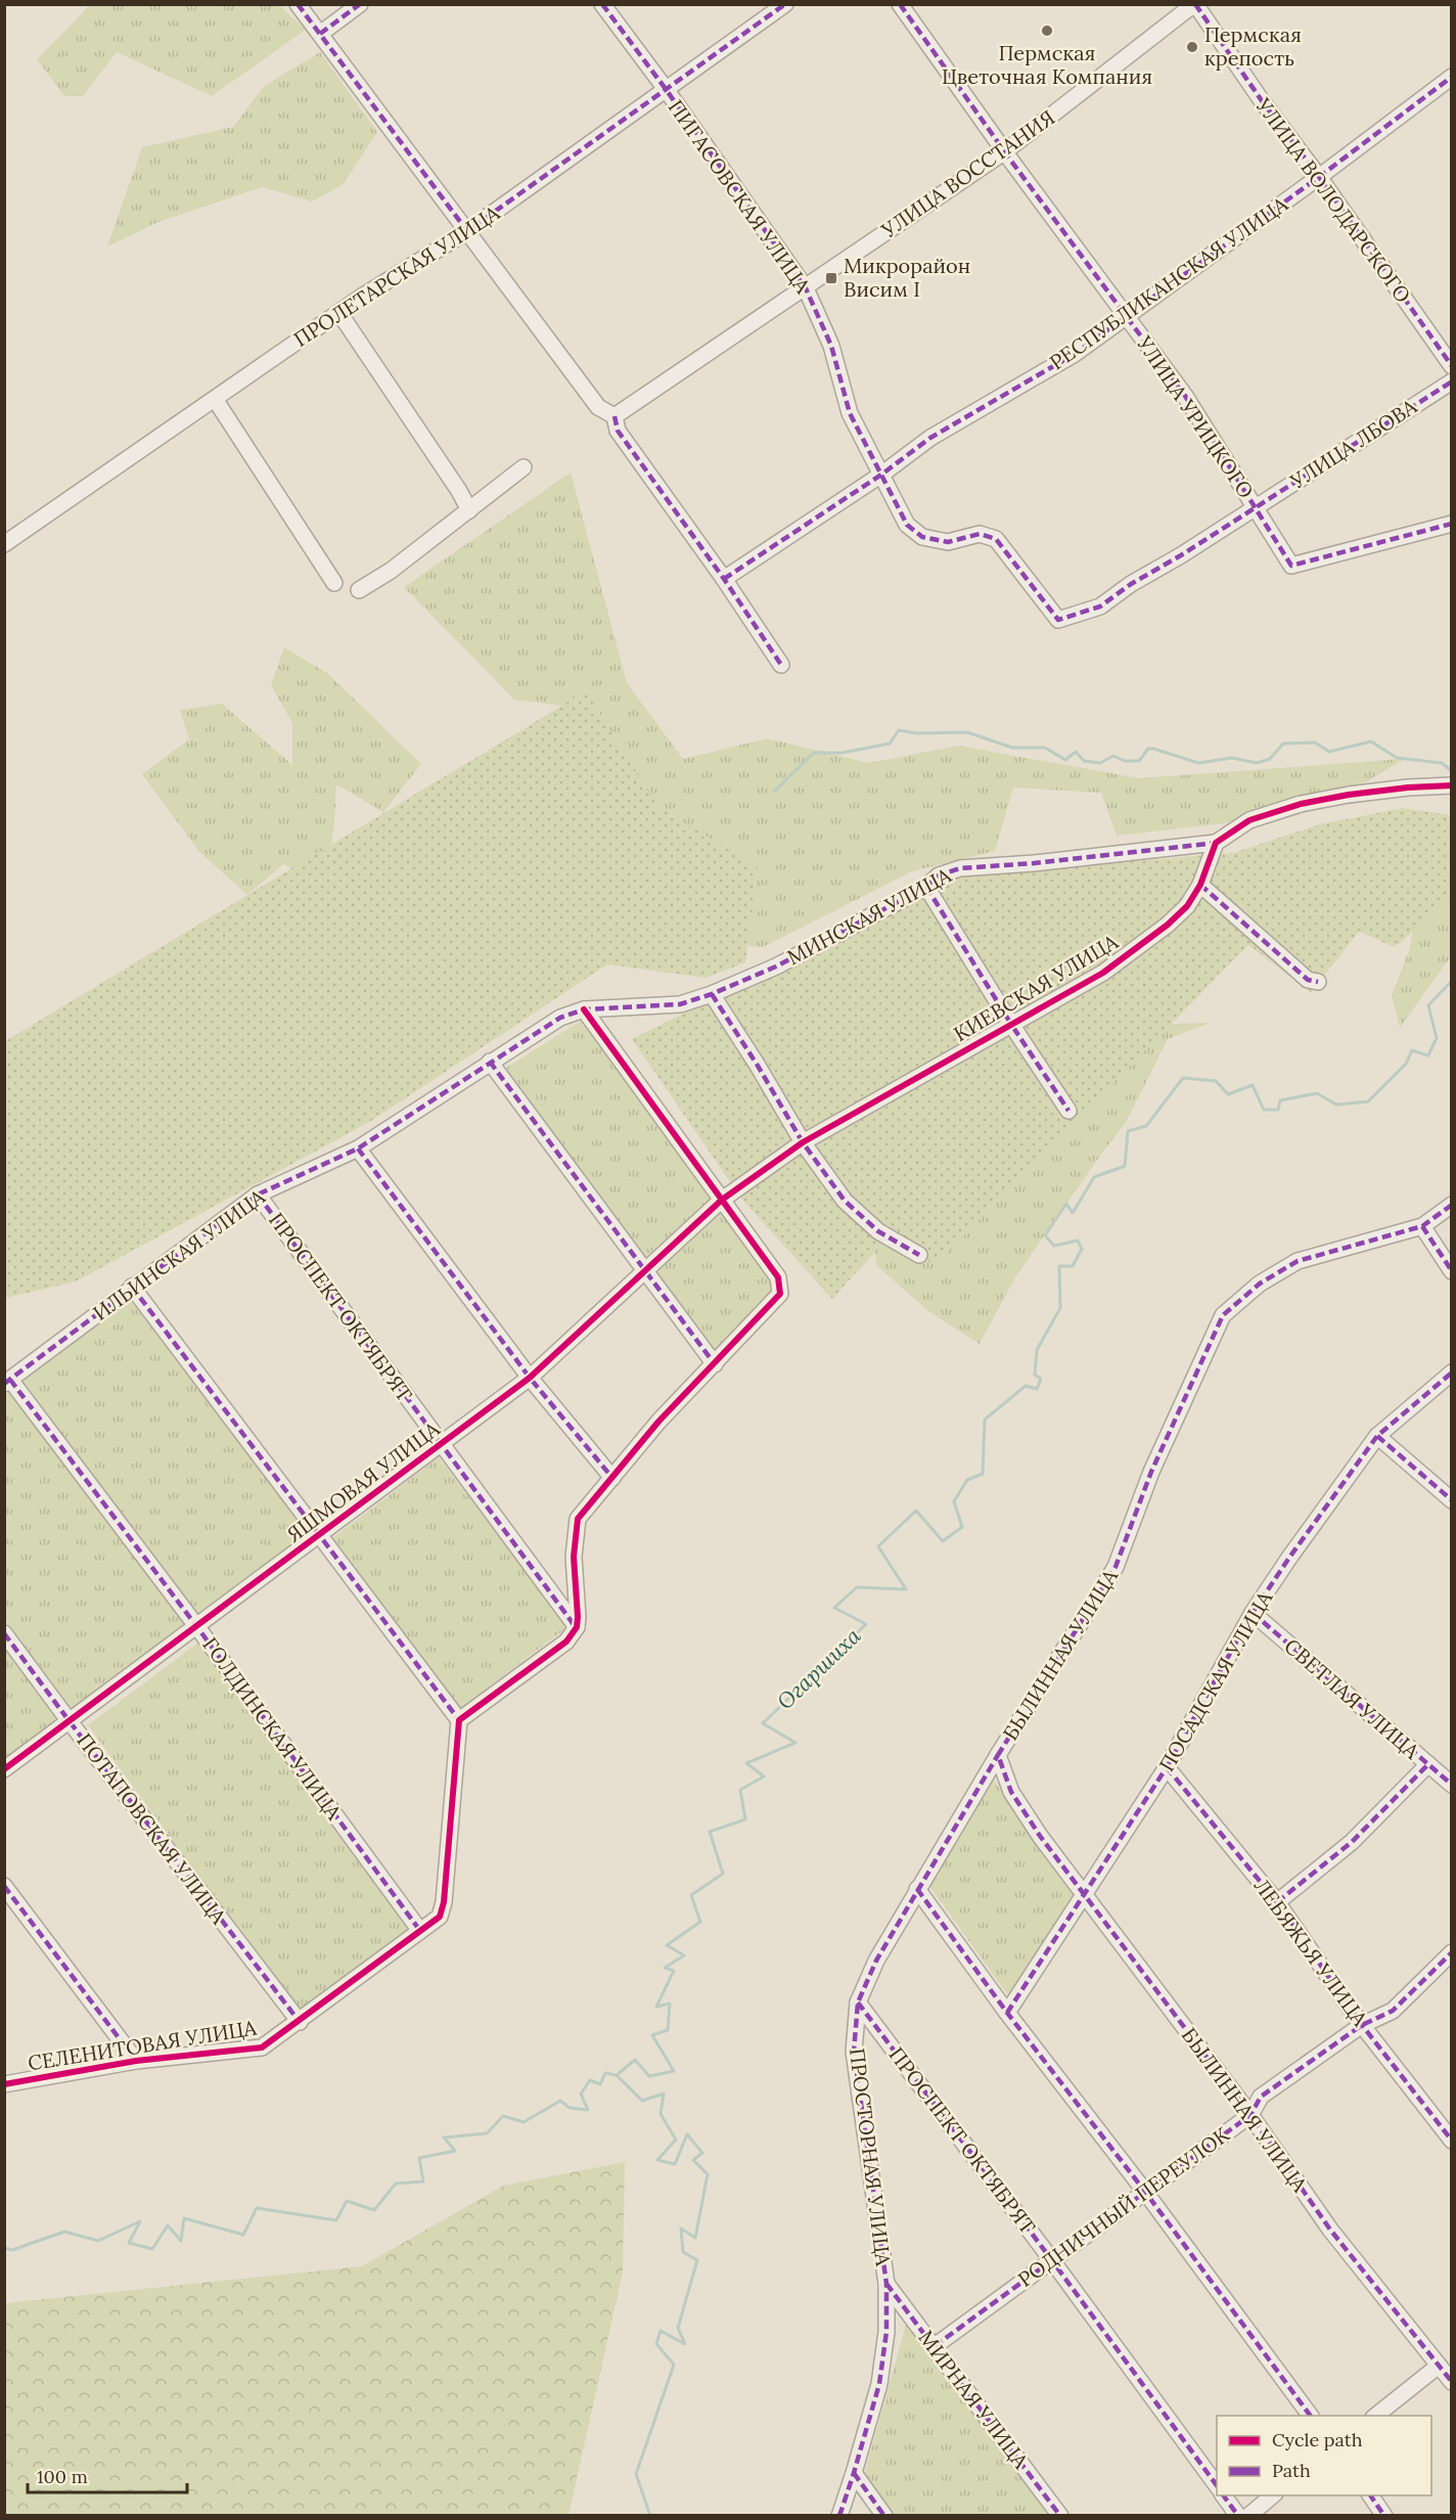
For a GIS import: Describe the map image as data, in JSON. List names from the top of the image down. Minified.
{"streets":{"street":["УЛИЦА ВОССТАНИЯ","ПИГАСОВСКАЯ УЛИЦА","УЛИЦА ВОЛОДАРСКОГО","ПРОЛЕТАРСКАЯ УЛИЦА","РЕСПУБЛИКАНСКАЯ УЛИЦА","УЛИЦА УРИЦКОГО","УЛИЦА ЛБОВА","МИНСКАЯ УЛИЦА","КИЕВСКАЯ УЛИЦА","ИЛЬИНСКАЯ УЛИЦА","ПРОСПЕКТ ОКТЯБРЯТ","ЯШМОВАЯ УЛИЦА","БЫЛИННАЯ УЛИЦА","ПОСАДСКАЯ УЛИЦА","СВЕТЛАЯ УЛИЦА","ГОЛДИНСКАЯ УЛИЦА","ПОТАПОВСКАЯ УЛИЦА","ЛЕБЯЖЬЯ УЛИЦА","СЕЛЕНИТОВАЯ УЛИЦА","ПРОСТОРНАЯ УЛИЦА","РОДНИЧНЫЙ ПЕРЕУЛОК","МИРНАЯ УЛИЦА"]},"crossings":[["УЛИЦА ВОССТАНИЯ","ПИГАСОВСКАЯ УЛИЦА"],["УЛИЦА ВОССТАНИЯ","УЛИЦА ВОЛОДАРСКОГО"],["УЛИЦА ВОССТАНИЯ","УЛИЦА УРИЦКОГО"],["ПИГАСОВСКАЯ УЛИЦА","ПРОЛЕТАРСКАЯ УЛИЦА"],["ПИГАСОВСКАЯ УЛИЦА","РЕСПУБЛИКАНСКАЯ УЛИЦА"],["ПИГАСОВСКАЯ УЛИЦА","УЛИЦА ЛБОВА"],["УЛИЦА ВОЛОДАРСКОГО","РЕСПУБЛИКАНСКАЯ УЛИЦА"],["РЕСПУБЛИКАНСКАЯ УЛИЦА","УЛИЦА УРИЦКОГО"],["УЛИЦА УРИЦКОГО","УЛИЦА ЛБОВА"],["МИНСКАЯ УЛИЦА","КИЕВСКАЯ УЛИЦА"],["МИНСКАЯ УЛИЦА","ИЛЬИНСКАЯ УЛИЦА"],["КИЕВСКАЯ УЛИЦА","ЯШМОВАЯ УЛИЦА"],["ИЛЬИНСКАЯ УЛИЦА","ПРОСПЕКТ ОКТЯБРЯТ"],["ИЛЬИНСКАЯ УЛИЦА","ГОЛДИНСКАЯ УЛИЦА"],["ПРОСПЕКТ ОКТЯБРЯТ","ЯШМОВАЯ УЛИЦА"],["ПРОСПЕКТ ОКТЯБРЯТ","ПРОСТОРНАЯ УЛИЦА"],["ПРОСПЕКТ ОКТЯБРЯТ","РОДНИЧНЫЙ ПЕРЕУЛОК"],["ЯШМОВАЯ УЛИЦА","ГОЛДИНСКАЯ УЛИЦА"],["ЯШМОВАЯ УЛИЦА","ПОТАПОВСКАЯ УЛИЦА"],["БЫЛИННАЯ УЛИЦА","ПОСАДСКАЯ УЛИЦА"],["БЫЛИННАЯ УЛИЦА","ПРОСТОРНАЯ УЛИЦА"],["БЫЛИННАЯ УЛИЦА","РОДНИЧНЫЙ ПЕРЕУЛОК"],["ПОСАДСКАЯ УЛИЦА","СВЕТЛАЯ УЛИЦА"],["ПОСАДСКАЯ УЛИЦА","ЛЕБЯЖЬЯ УЛИЦА"],["ГОЛДИНСКАЯ УЛИЦА","СЕЛЕНИТОВАЯ УЛИЦА"],["ПОТАПОВСКАЯ УЛИЦА","СЕЛЕНИТОВАЯ УЛИЦА"],["ЛЕБЯЖЬЯ УЛИЦА","РОДНИЧНЫЙ ПЕРЕУЛОК"],["ПРОСТОРНАЯ УЛИЦА","МИРНАЯ УЛИЦА"],["РОДНИЧНЫЙ ПЕРЕУЛОК","МИРНАЯ УЛИЦА"]],"water":["Огаршиха"],"places":{"other":["Пермская Цветочная Компания","Пермская крепость"],"transit":["Микрорайон Висим I"]},"legend":["Cycle path","Path"],"scale_bar":"100 m"}
